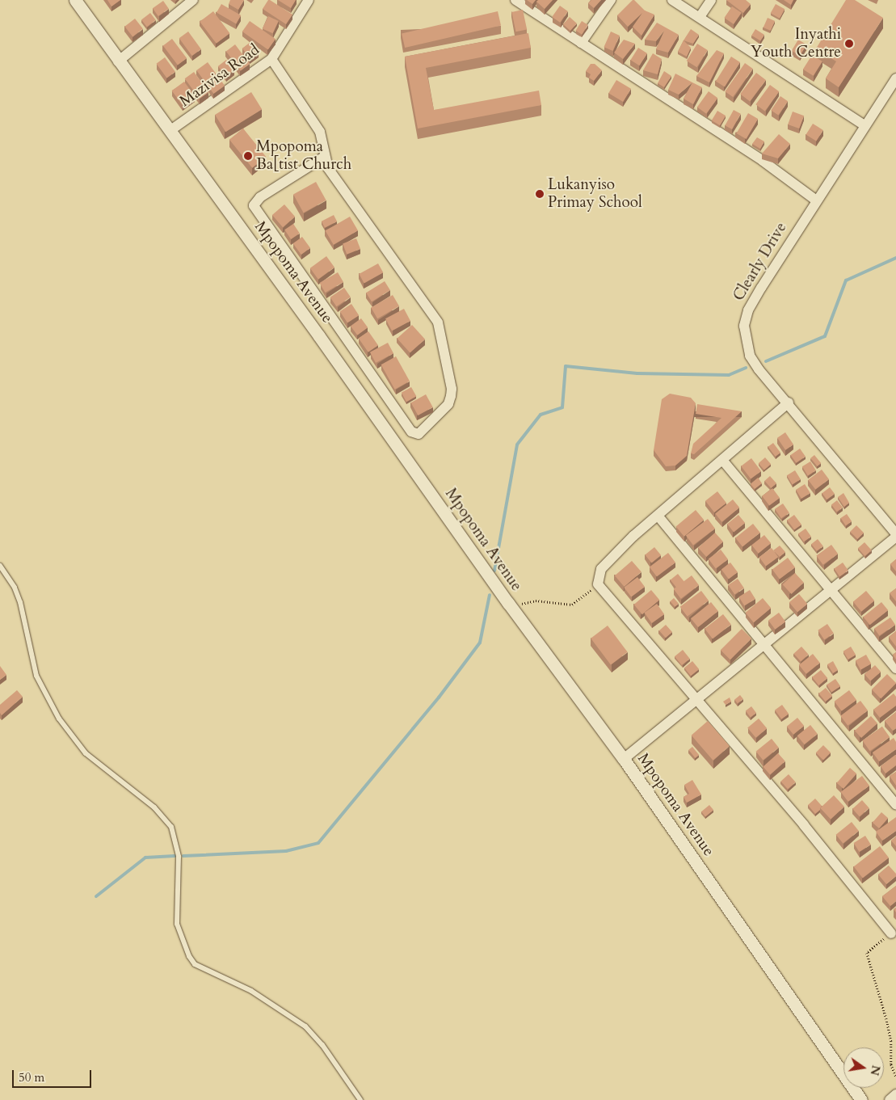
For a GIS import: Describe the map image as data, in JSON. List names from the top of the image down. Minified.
{"streets":{"street":["Mazivisa Road","Clearly Drive","Mpopoma Avenue"]},"crossings":[["Mazivisa Road","Mpopoma Avenue"]],"places":["Inyathi Youth Centre","Mpopoma Ba[tist Church","Lukanyiso Primay School"],"scale_bar":"50 m","north":"right"}
